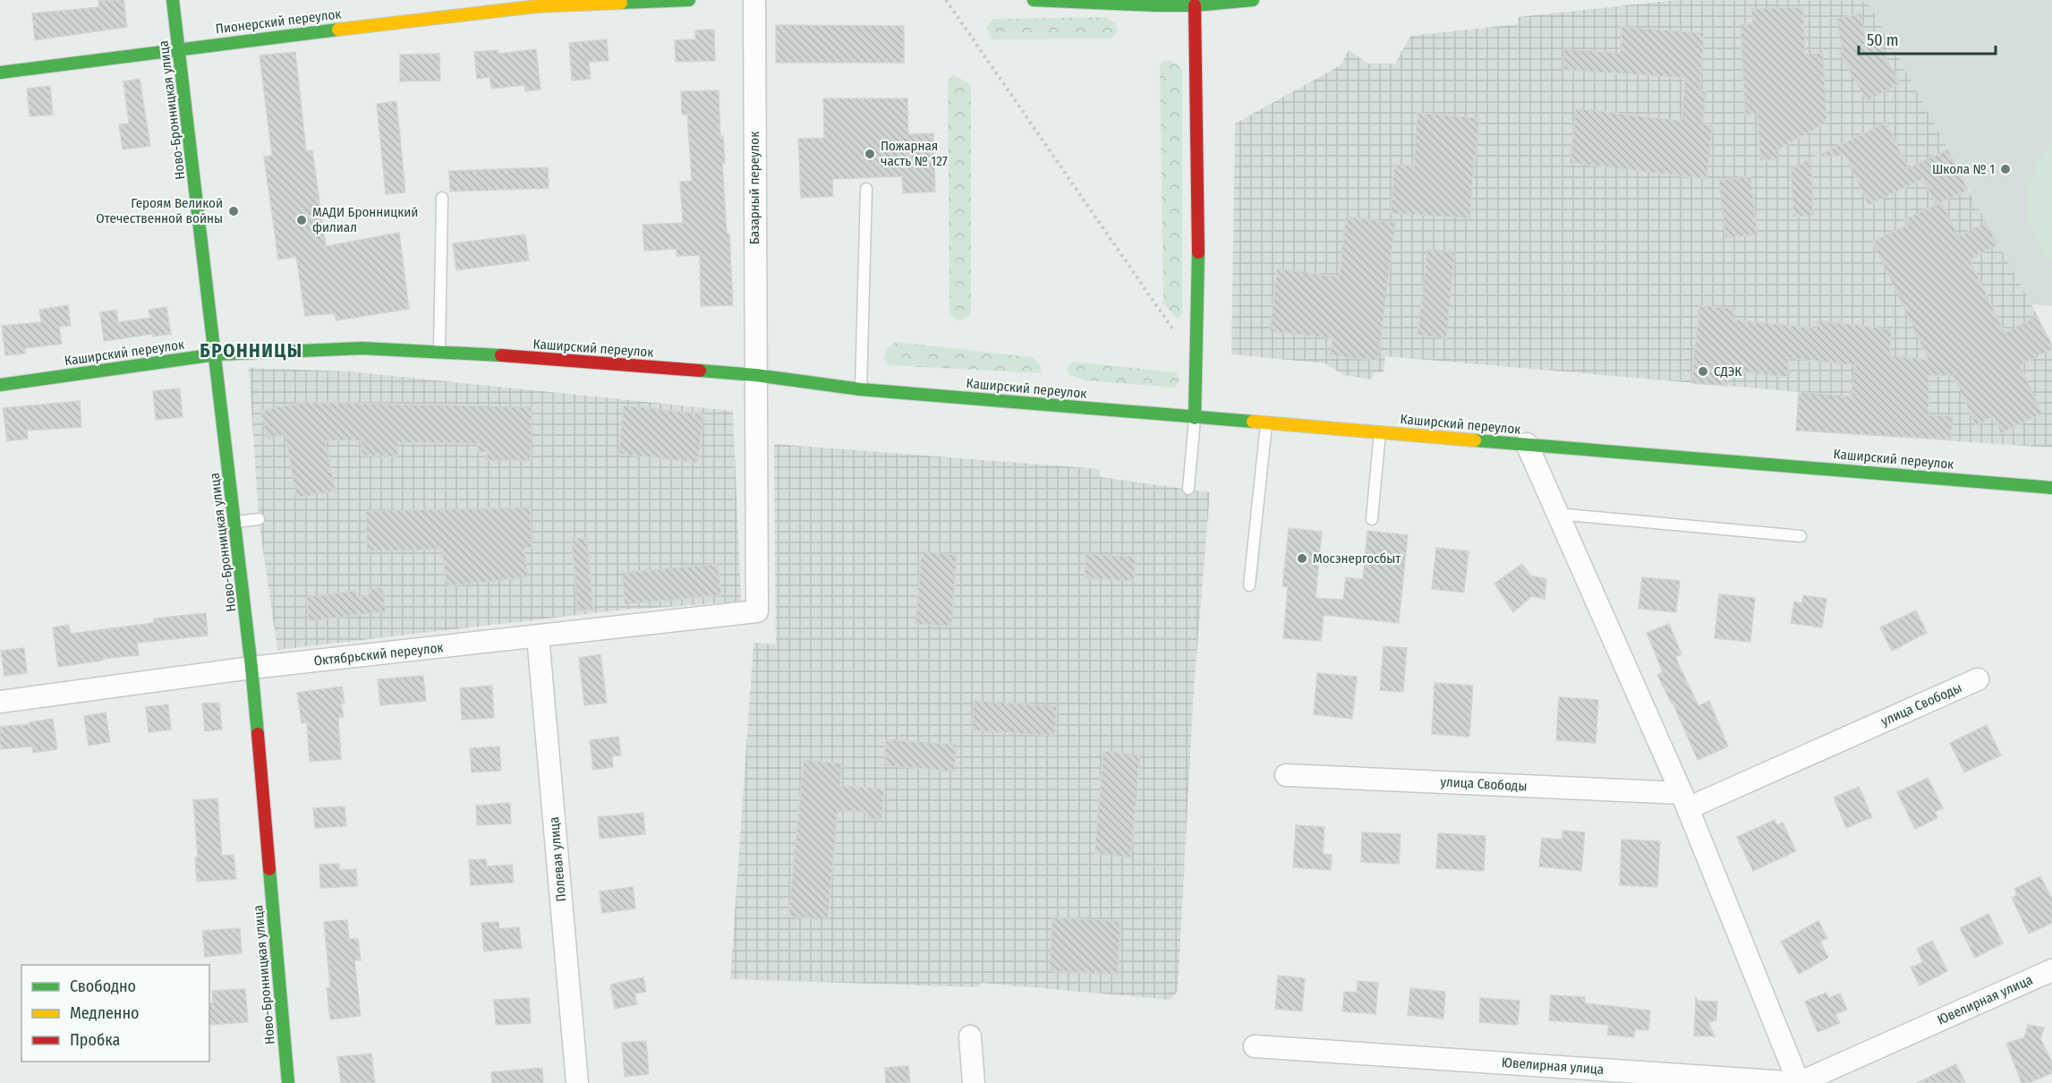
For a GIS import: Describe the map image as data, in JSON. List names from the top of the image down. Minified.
{"streets":{"street":["Пионерский переулок","Ново-Бронницкая улица","Базарный переулок","Каширский переулок","Октябрьский переулок","улица Свободы","Полевая улица","Ювелирная улица"]},"crossings":[["Пионерский переулок","Ново-Бронницкая улица"],["Ново-Бронницкая улица","Каширский переулок"],["Ново-Бронницкая улица","Октябрьский переулок"],["Базарный переулок","Каширский переулок"],["Базарный переулок","Октябрьский переулок"],["Октябрьский переулок","Полевая улица"]],"districts":["БРОННИЦЫ"],"places":["Пожарная часть № 127","Школа № 1","Героям Великой Отечественной войны","МАДИ Бронницкий филиал","СДЭК","Мосэнергосбыт"],"legend":["Свободно","Медленно","Пробка"],"scale_bar":"50 m"}
